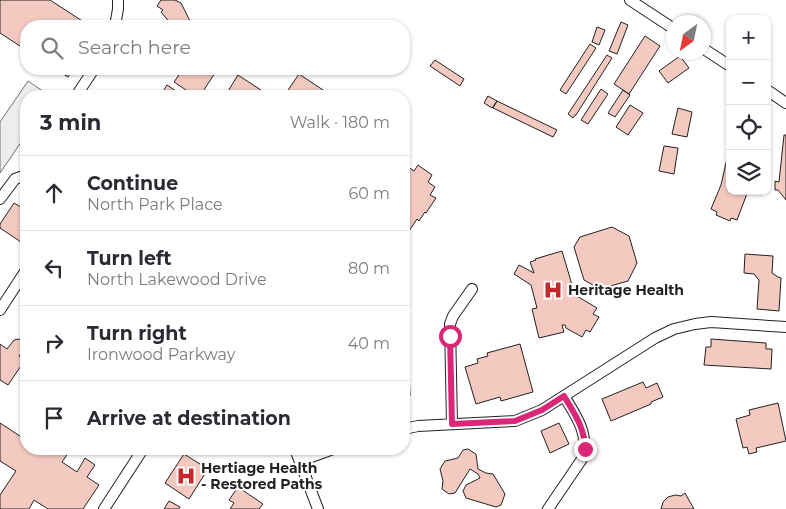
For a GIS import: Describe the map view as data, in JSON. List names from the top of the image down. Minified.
{"places":{"hospital":["Heritage Health","Hertiage Health - Restored Paths"]},"north":"bottom left","page":{"map_buttons":["+","−"],"search":"Search here","heading":["3 min","Walk · 180 m"],"list":[["Continue","North Park Place","60 m"],["Turn left","North Lakewood Drive","80 m"],["Turn right","Ironwood Parkway","40 m"],"Arrive at destination"]}}
